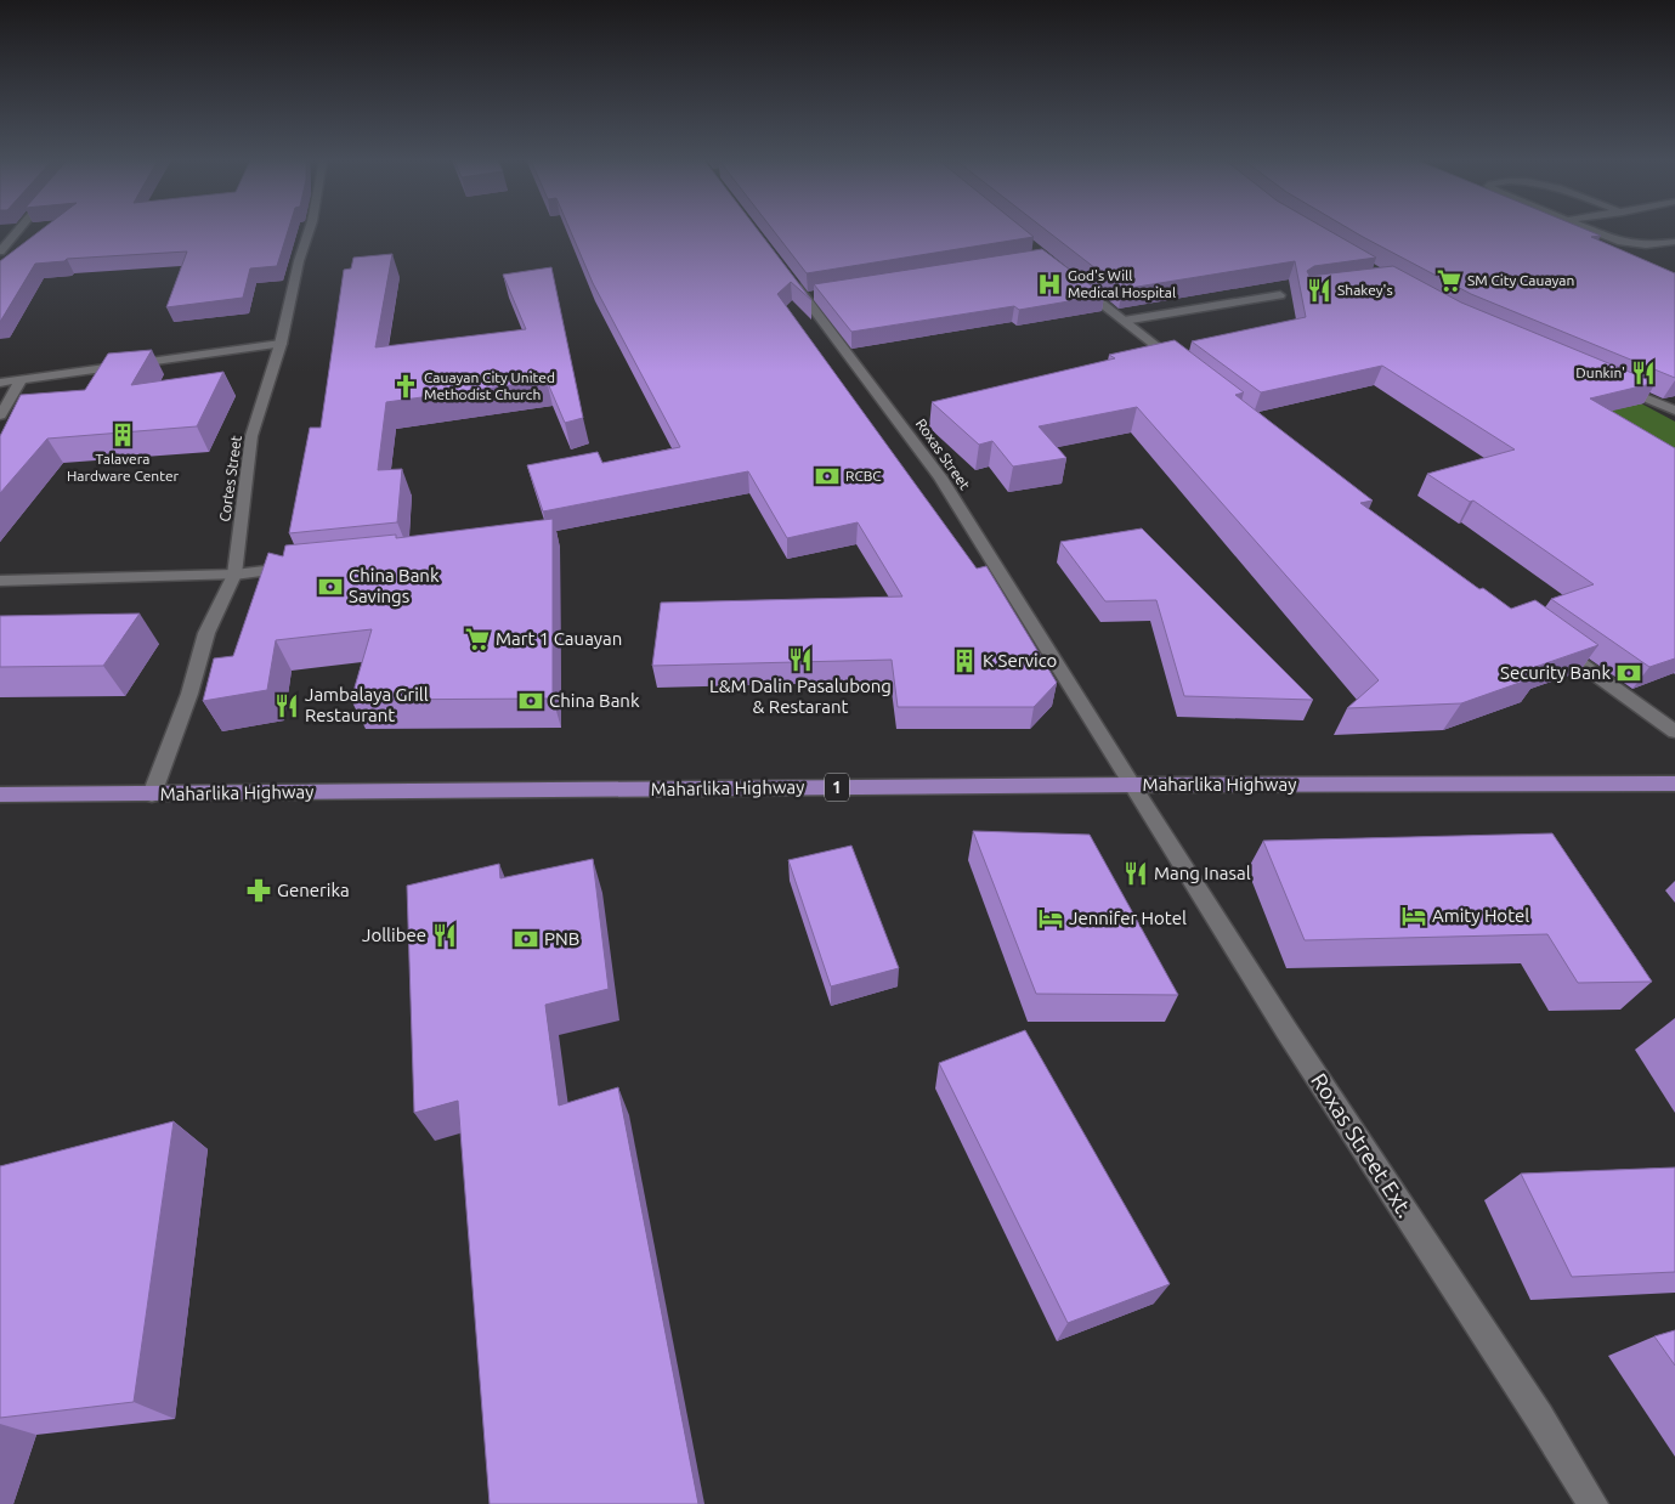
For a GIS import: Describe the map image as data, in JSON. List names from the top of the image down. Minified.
{"streets":{"main road":["Maharlika Highway","1"],"street":["Roxas Street","Cortes Street","Roxas Street Ext."]},"crossings":[["Roxas Street","Maharlika Highway"],["Roxas Street","Roxas Street Ext."],["Cortes Street","Maharlika Highway"],["Maharlika Highway","Roxas Street Ext."]],"places":{"supermarket":["SM City Cauayan","Mart 1 Cauayan"],"hospital":["God's Will Medical Hospital"],"restaurant":["Shakey's","Dunkin'","L&M Dalin Pasalubong & Restarant","Jambalaya Grill Restaurant","Mang Inasal","Jollibee"],"church":["Cauayan City United Methodist Church"],"building":["Talavera Hardware Center","K Servico"],"bank":["RCBC","China Bank Savings","Security Bank","China Bank","PNB"],"pharmacy":["Generika"],"hotel":["Amity Hotel","Jennifer Hotel"]}}
